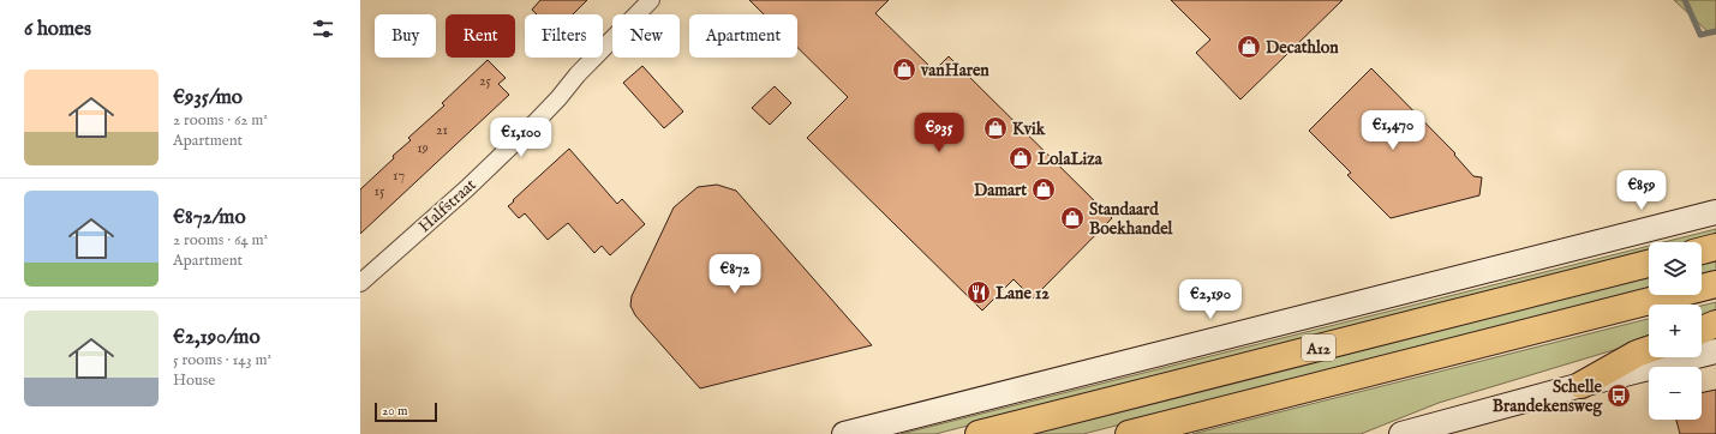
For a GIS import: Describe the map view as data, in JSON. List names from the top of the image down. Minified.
{"streets":{"highway":["A12"],"street":["Halfstraat"]},"places":{"shop":["Decathlon","vanHaren","Kvik","LolaLiza","Damart","Standaard Boekhandel"],"restaurant":["Lane 12"],"bus stop":["Schelle Brandekensweg"]},"house_numbers":["25","21","19","17","15"],"scale_bar":"20 m","page":{"heading":"6 homes","chip":["Buy","Rent","Filters","New","Apartment"],"list":[{"name":"€935/mo","note":"2 rooms · 62 m² · Apartment"},{"name":"€872/mo","note":"2 rooms · 64 m² · Apartment"},{"name":"€2,190/mo","note":"5 rooms · 143 m² · House"}],"price":["€1,470","€935","€1,100","€859","€872","€2,190"],"map_buttons":["+","−"],"scale":"20 m"}}
